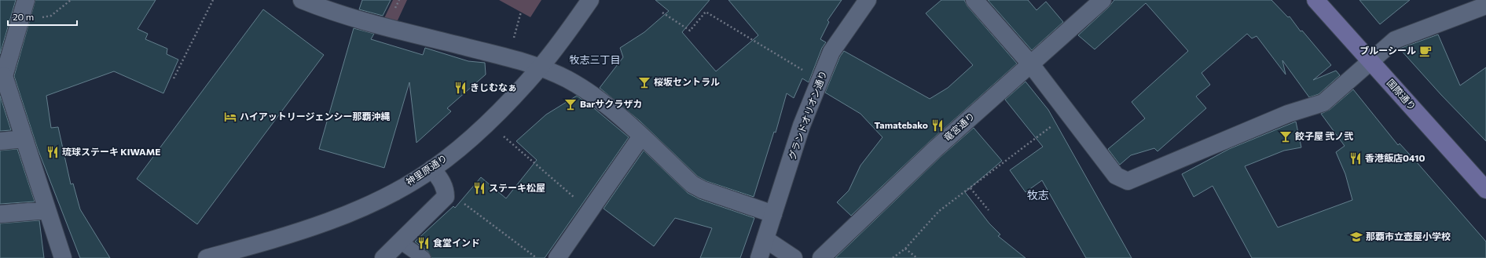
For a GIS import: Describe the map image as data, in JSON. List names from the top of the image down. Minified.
{"streets":{"main road":["国際通り"],"street":["グランドオリオン通り","竜宮通り","神里原通り"]},"districts":["牧志三丁目","牧志"],"places":{"cafe":["ブルーシール"],"bar":["桜坂セントラル","Barサクラザカ","餃子屋 弐ノ弐"],"restaurant":["きじむなぁ","Tamatebako","琉球ステーキ KIWAME","香港飯店0410","ステーキ松屋","食堂インド"],"hotel":["ハイアットリージェンシー那覇沖縄"],"school or university":["那覇市立壺屋小学校"]},"scale_bar":"20 m"}
